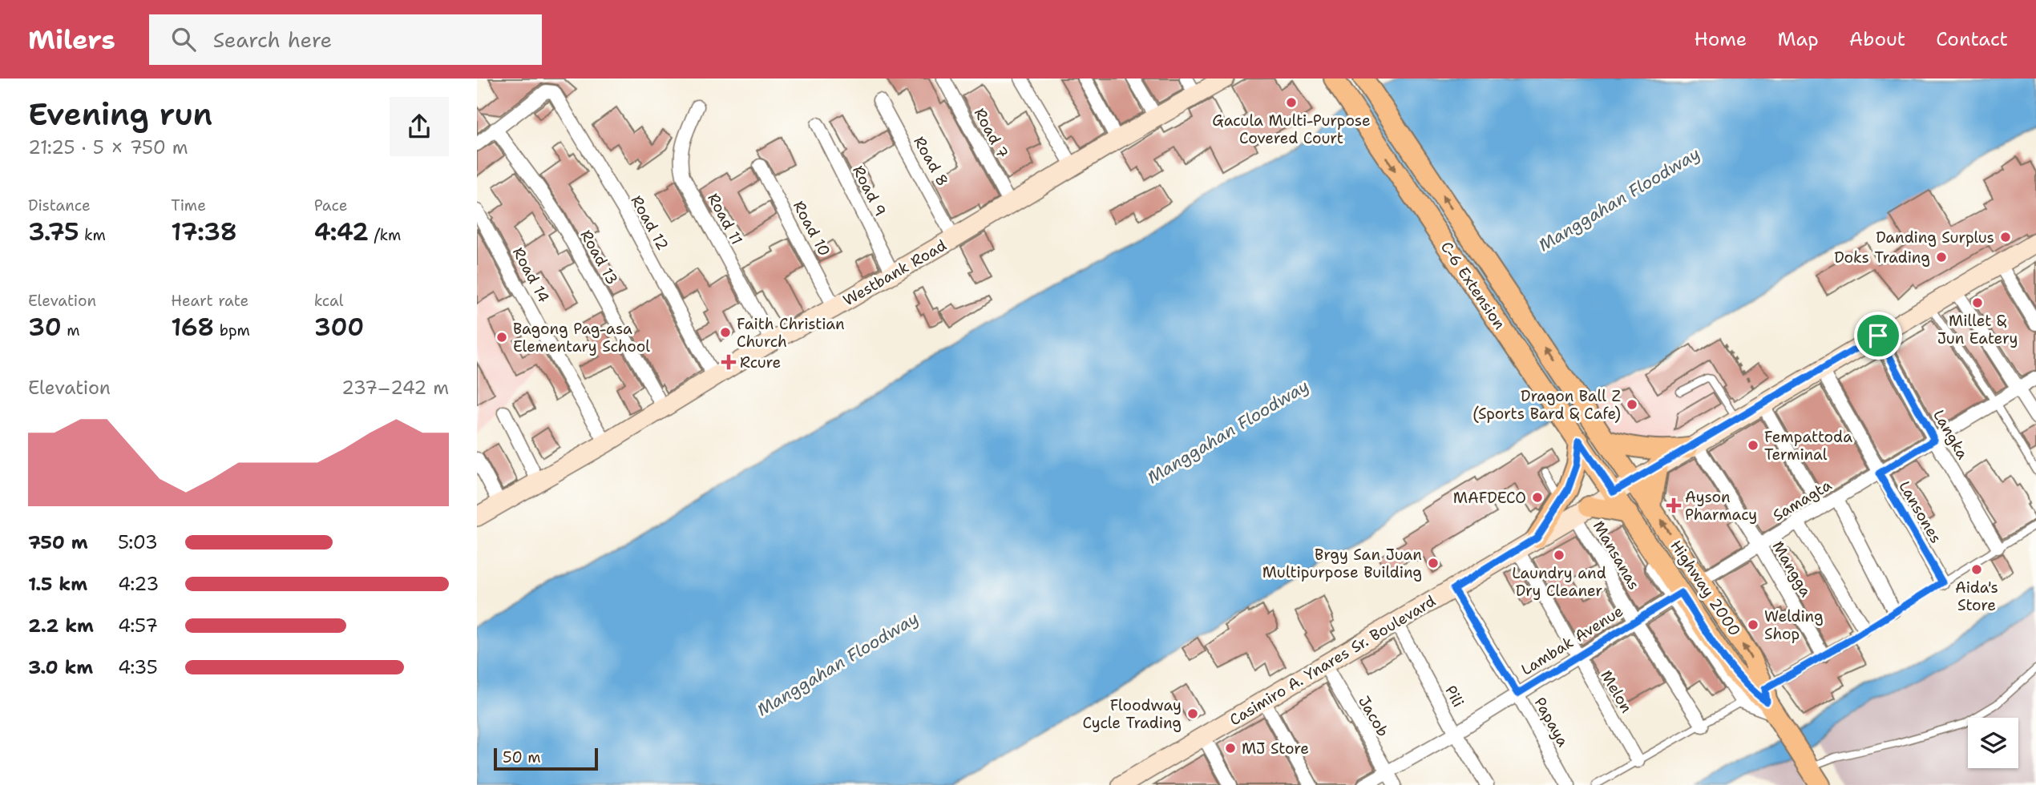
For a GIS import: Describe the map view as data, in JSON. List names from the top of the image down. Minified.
{"streets":{"main road":["Westbank Road","C-6 Extension","Highway 2000","Casimiro A. Ynares Sr. Boulevard"],"street":["Road 7","Road 8","Road 9","Road 11","Road 12","Road 10","Road 13","Road 14","Langka","Samagta","Lansones","Mansanas","Mangga","Lambak Avenue","Melon","Pili","Jacob","Papaya"]},"crossings":[["Road 7","Westbank Road"],["Road 8","Westbank Road"],["Road 9","Westbank Road"],["Road 11","Westbank Road"],["Road 12","Road 13"],["Road 12","Westbank Road"],["Road 10","Westbank Road"],["Road 13","Westbank Road"],["Westbank Road","Road 14"],["C-6 Extension","Highway 2000"],["C-6 Extension","Casimiro A. Ynares Sr. Boulevard"],["Langka","Samagta"],["Langka","Casimiro A. Ynares Sr. Boulevard"],["Samagta","Lansones"],["Samagta","Mangga"],["Samagta","Highway 2000"],["Lansones","Casimiro A. Ynares Sr. Boulevard"],["Mansanas","Lambak Avenue"],["Mansanas","Casimiro A. Ynares Sr. Boulevard"],["Mangga","Casimiro A. Ynares Sr. Boulevard"],["Highway 2000","Lambak Avenue"],["Highway 2000","Casimiro A. Ynares Sr. Boulevard"],["Lambak Avenue","Melon"],["Lambak Avenue","Pili"],["Lambak Avenue","Jacob"],["Lambak Avenue","Papaya"],["Casimiro A. Ynares Sr. Boulevard","Melon"],["Casimiro A. Ynares Sr. Boulevard","Pili"],["Casimiro A. Ynares Sr. Boulevard","Jacob"],["Casimiro A. Ynares Sr. Boulevard","Papaya"]],"water":["Manggahan Floodway"],"places":{"other":["Gacula Multi-Purpose Covered Court","Danding Surplus","Doks Trading","Millet & Jun Eatery","Faith Christian Church","Bagong Pag-asa Elementary School","Dragon Ball Z (Sports Bard & Cafe)","Fempattoda Terminal","MAFDECO","Laundry and Dry Cleaner","Brgy San Juan Multipurpose Building","Aida's Store","Welding Shop","Floodway Cycle Trading","MJ Store"],"health":["Rcure","Ayson Pharmacy"]},"scale_bar":"50 m","page":{"header":"Milers","search":"Search here","nav":["Home","Map","About","Contact"],"heading":["Evening run","21:25 · 5 × 750 m"],"stats":[["Distance","3.75 km"],["Time","17:38"],["Pace","4:42 /km"],["Elevation","30 m"],["Heart rate","168 bpm"],["kcal","300"]],"chart":["Elevation","237–242 m"],"list":[{"name":"750 m","note":"5:03"},{"name":"1.5 km","note":"4:23"},{"name":"2.2 km","note":"4:57"},{"name":"3.0 km","note":"4:35"}],"scale":"50 m"}}
